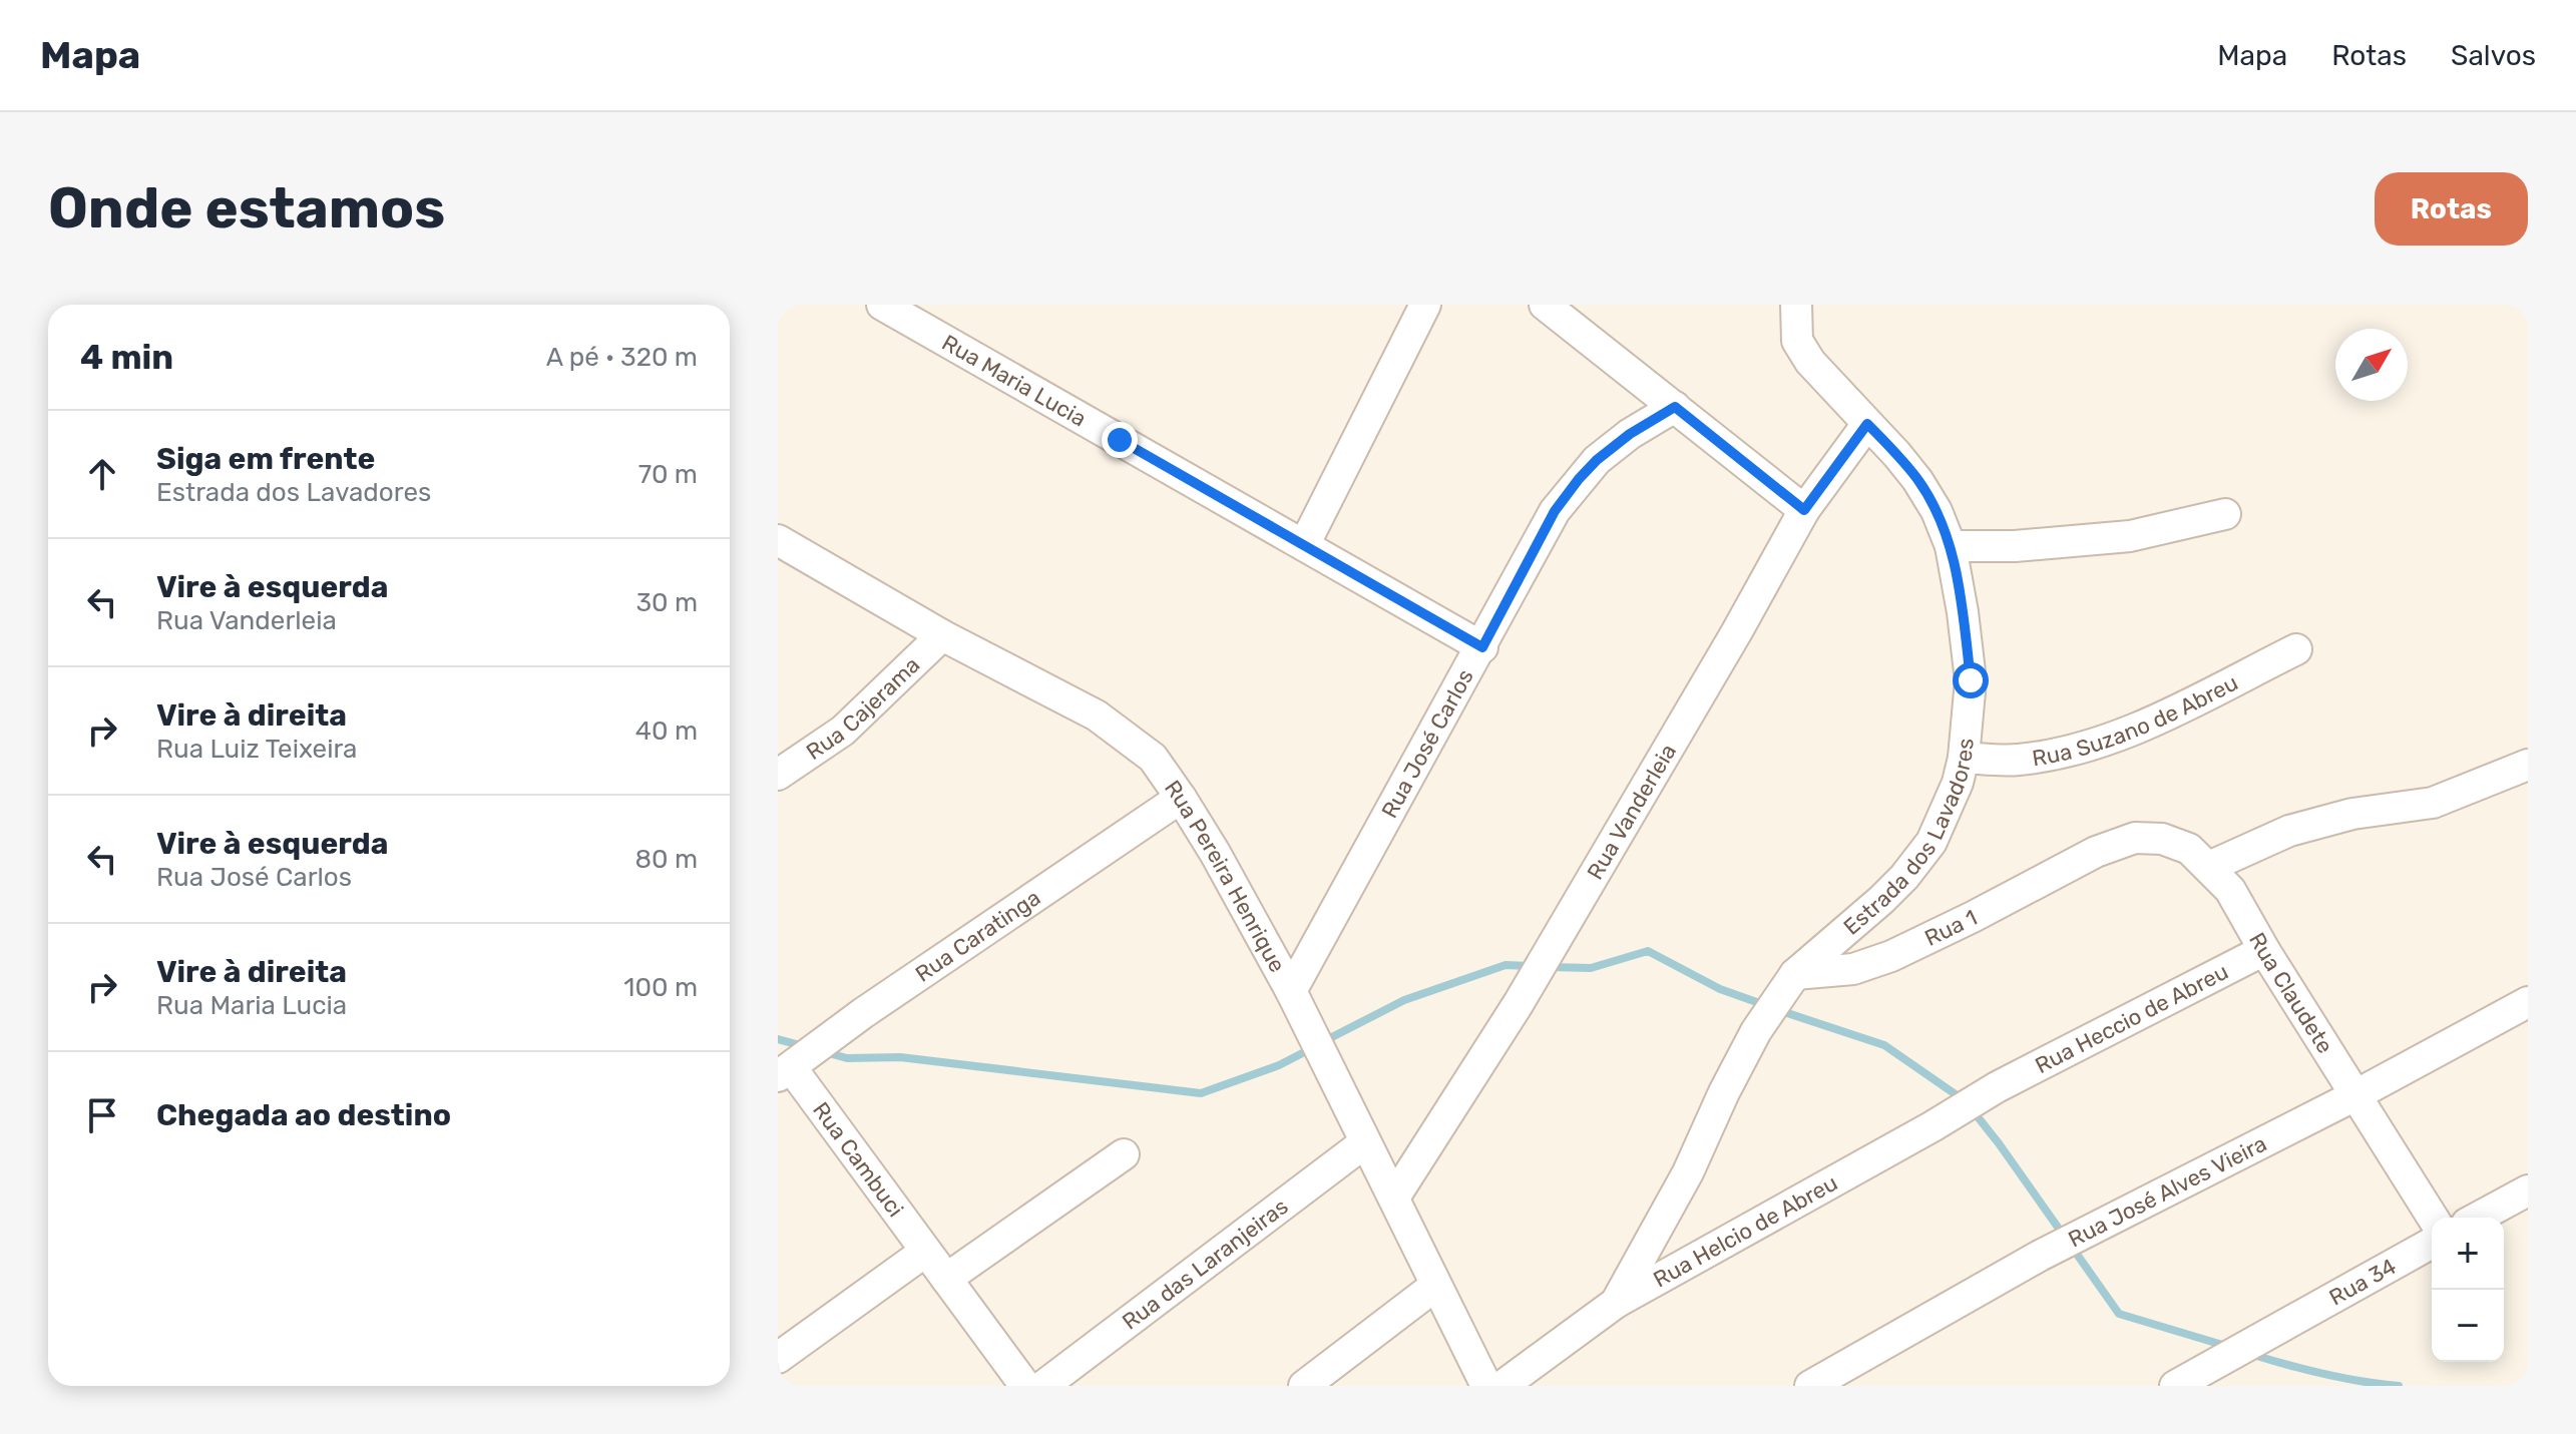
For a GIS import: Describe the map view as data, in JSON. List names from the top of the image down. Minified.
{"streets":{"street":["Rua Maria Lucia","Rua Cajerama","Rua Suzano de Abreu","Rua José Carlos","Rua Vanderleia","Estrada dos Lavadores","Rua Pereira Henrique","Rua 1","Rua Caratinga","Rua Claudete","Rua Heccio de Abreu","Rua Cambuci","Rua José Alves Vieira","Rua Helcio de Abreu","Rua das Laranjeiras","Rua 34"]},"crossings":[["Rua Maria Lucia","Rua José Carlos"],["Rua Cajerama","Rua Pereira Henrique"],["Rua Suzano de Abreu","Estrada dos Lavadores"],["Rua José Carlos","Rua Pereira Henrique"],["Rua Vanderleia","Estrada dos Lavadores"],["Rua Vanderleia","Rua Pereira Henrique"],["Estrada dos Lavadores","Rua 1"],["Estrada dos Lavadores","Rua Helcio de Abreu"],["Rua Pereira Henrique","Rua Caratinga"],["Rua Pereira Henrique","Rua das Laranjeiras"],["Rua 1","Rua Claudete"],["Rua Caratinga","Rua Cambuci"],["Rua Claudete","Rua Heccio de Abreu"],["Rua Claudete","Rua José Alves Vieira"],["Rua Heccio de Abreu","Rua Helcio de Abreu"]],"north":"top right","page":{"header":"Mapa","nav":["Mapa","Rotas","Salvos"],"buttons":"Rotas","title":"Onde estamos","heading":["4 min","A pé · 320 m"],"list":[["Siga em frente","Estrada dos Lavadores","70 m"],["Vire à esquerda","Rua Vanderleia","30 m"],["Vire à direita","Rua Luiz Teixeira","40 m"],["Vire à esquerda","Rua José Carlos","80 m"],["Vire à direita","Rua Maria Lucia","100 m"],"Chegada ao destino"],"map_buttons":["+","−"]}}
